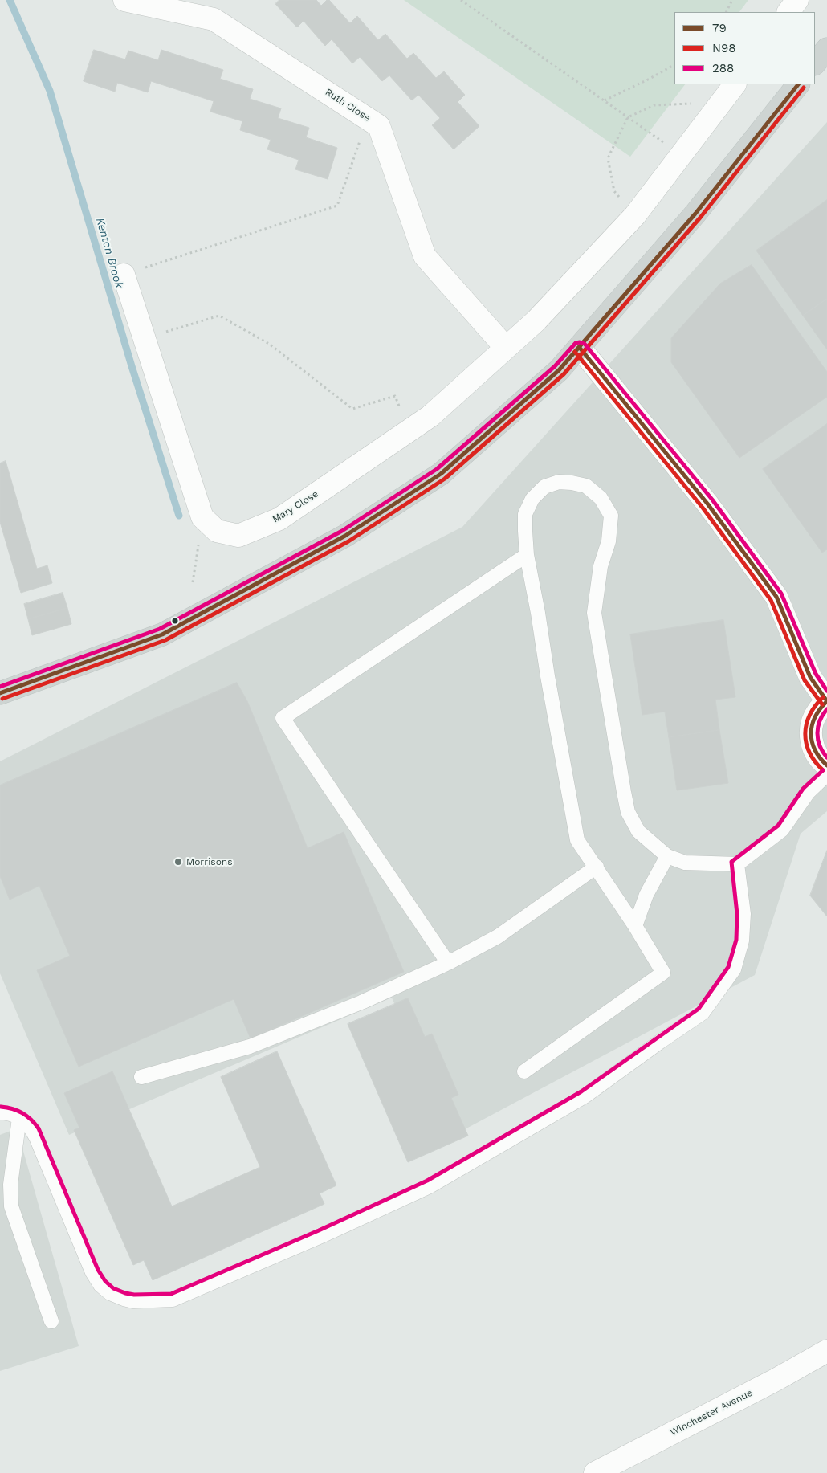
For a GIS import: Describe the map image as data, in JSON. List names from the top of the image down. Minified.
{"streets":{"street":["Ruth Close","Mary Close","Winchester Avenue"]},"crossings":[["Ruth Close","Mary Close"]],"water":["Kenton Brook"],"places":["Morrisons"],"lines":["transit line 79","transit line N98","transit line 288"],"legend":["79","N98","288"]}
